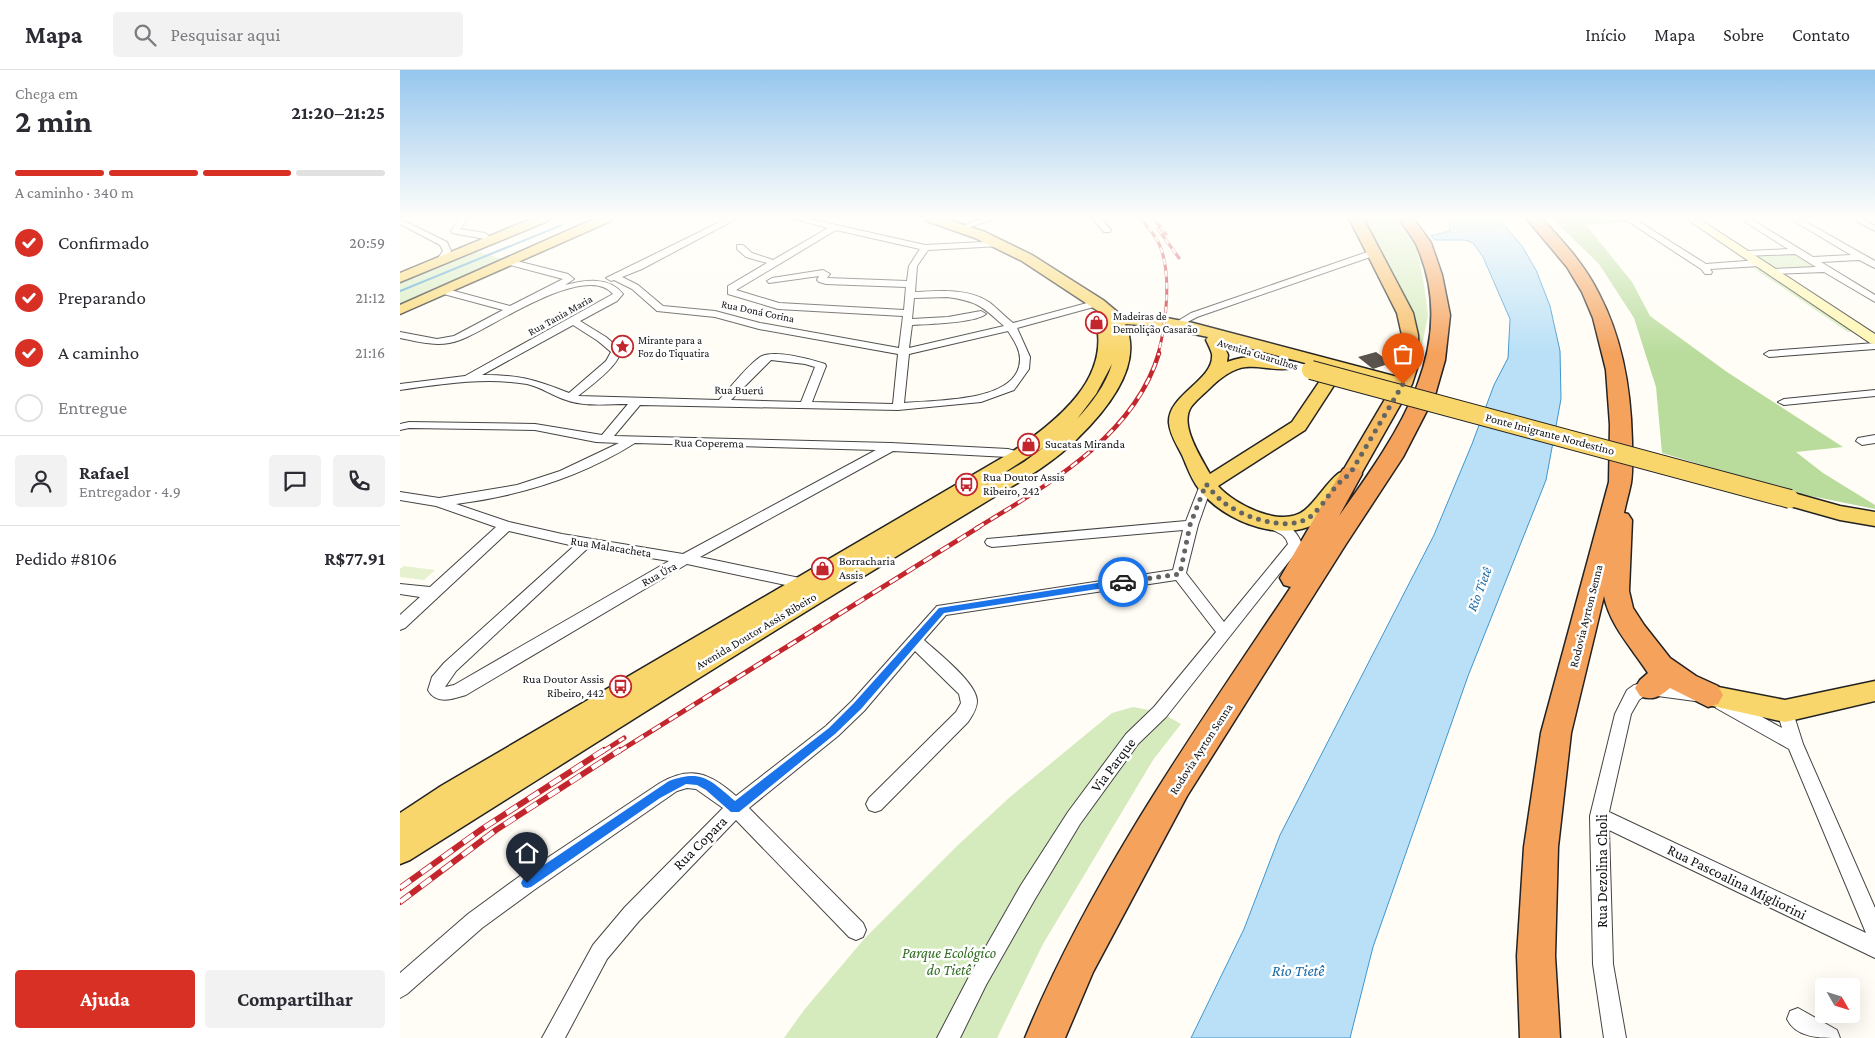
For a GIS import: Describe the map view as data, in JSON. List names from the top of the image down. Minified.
{"streets":{"highway":["Rodovia Ayrton Senna"],"main road":["Avenida Guarulhos","Ponte Imigrante Nordestino","Avenida Doutor Assis Ribeiro"],"street":["Rua Doná Corina","Rua Tania Maria","Rua Buerú","Rua Coperema","Rua Malacacheta","Rua Úra","Via Parque","Rua Copara","Rua Dezolina Choli","Rua Pascoalina Migliorini"]},"crossings":[["Rua Tania Maria","Rua Buerú"],["Avenida Guarulhos","Ponte Imigrante Nordestino"],["Avenida Guarulhos","Avenida Doutor Assis Ribeiro"],["Rua Coperema","Rua Úra"],["Rua Coperema","Avenida Doutor Assis Ribeiro"],["Rua Malacacheta","Rua Úra"],["Rua Malacacheta","Avenida Doutor Assis Ribeiro"],["Rua Dezolina Choli","Rua Pascoalina Migliorini"]],"water":["Rio Tietê"],"parks":["Parque Ecológico do Tietê"],"places":{"shop":["Madeiras de Demolição Casarão","Sucatas Miranda","Borracharia Assis"],"place":["Mirante para a Foz do Tiquatira"],"bus stop":["Rua Doutor Assis Ribeiro, 242","Rua Doutor Assis Ribeiro, 442"]},"north":"bottom right","page":{"header":"Mapa","search":"Pesquisar aqui","nav":["Início","Mapa","Sobre","Contato"],"heading":["2 min","Chega em","21:20–21:25"],"panel":["Rafael","Entregador · 4.9","Pedido #8106","R$77.91"],"bar":"A caminho · 340 m","list":[["Confirmado","20:59"],["Preparando","21:12"],["A caminho","21:16"],"Entregue"],"buttons":["Ajuda","Compartilhar"]}}
